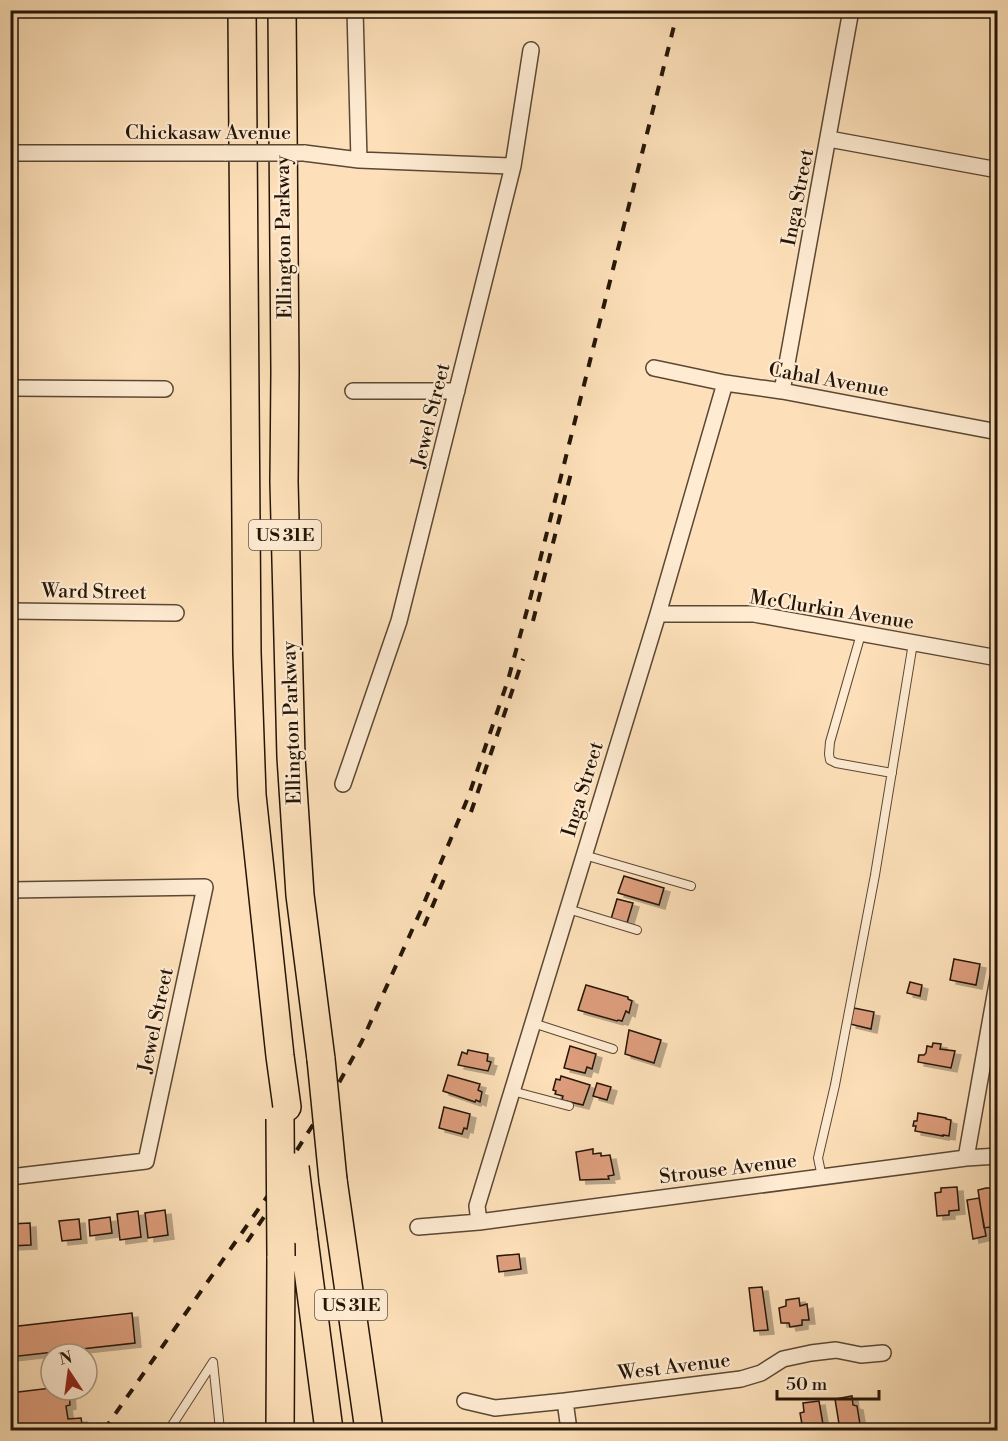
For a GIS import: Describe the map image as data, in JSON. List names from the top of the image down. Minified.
{"streets":{"highway":["Ellington Parkway","US 31E"],"street":["Chickasaw Avenue","Inga Street","Cahal Avenue","Jewel Street","Ward Street","McClurkin Avenue","Strouse Avenue","West Avenue"]},"crossings":[["Chickasaw Avenue","Jewel Street"],["Inga Street","Cahal Avenue"],["Inga Street","McClurkin Avenue"],["Inga Street","Strouse Avenue"],["Ellington Parkway","US 31E"]],"scale_bar":"50 m","north":"top"}
